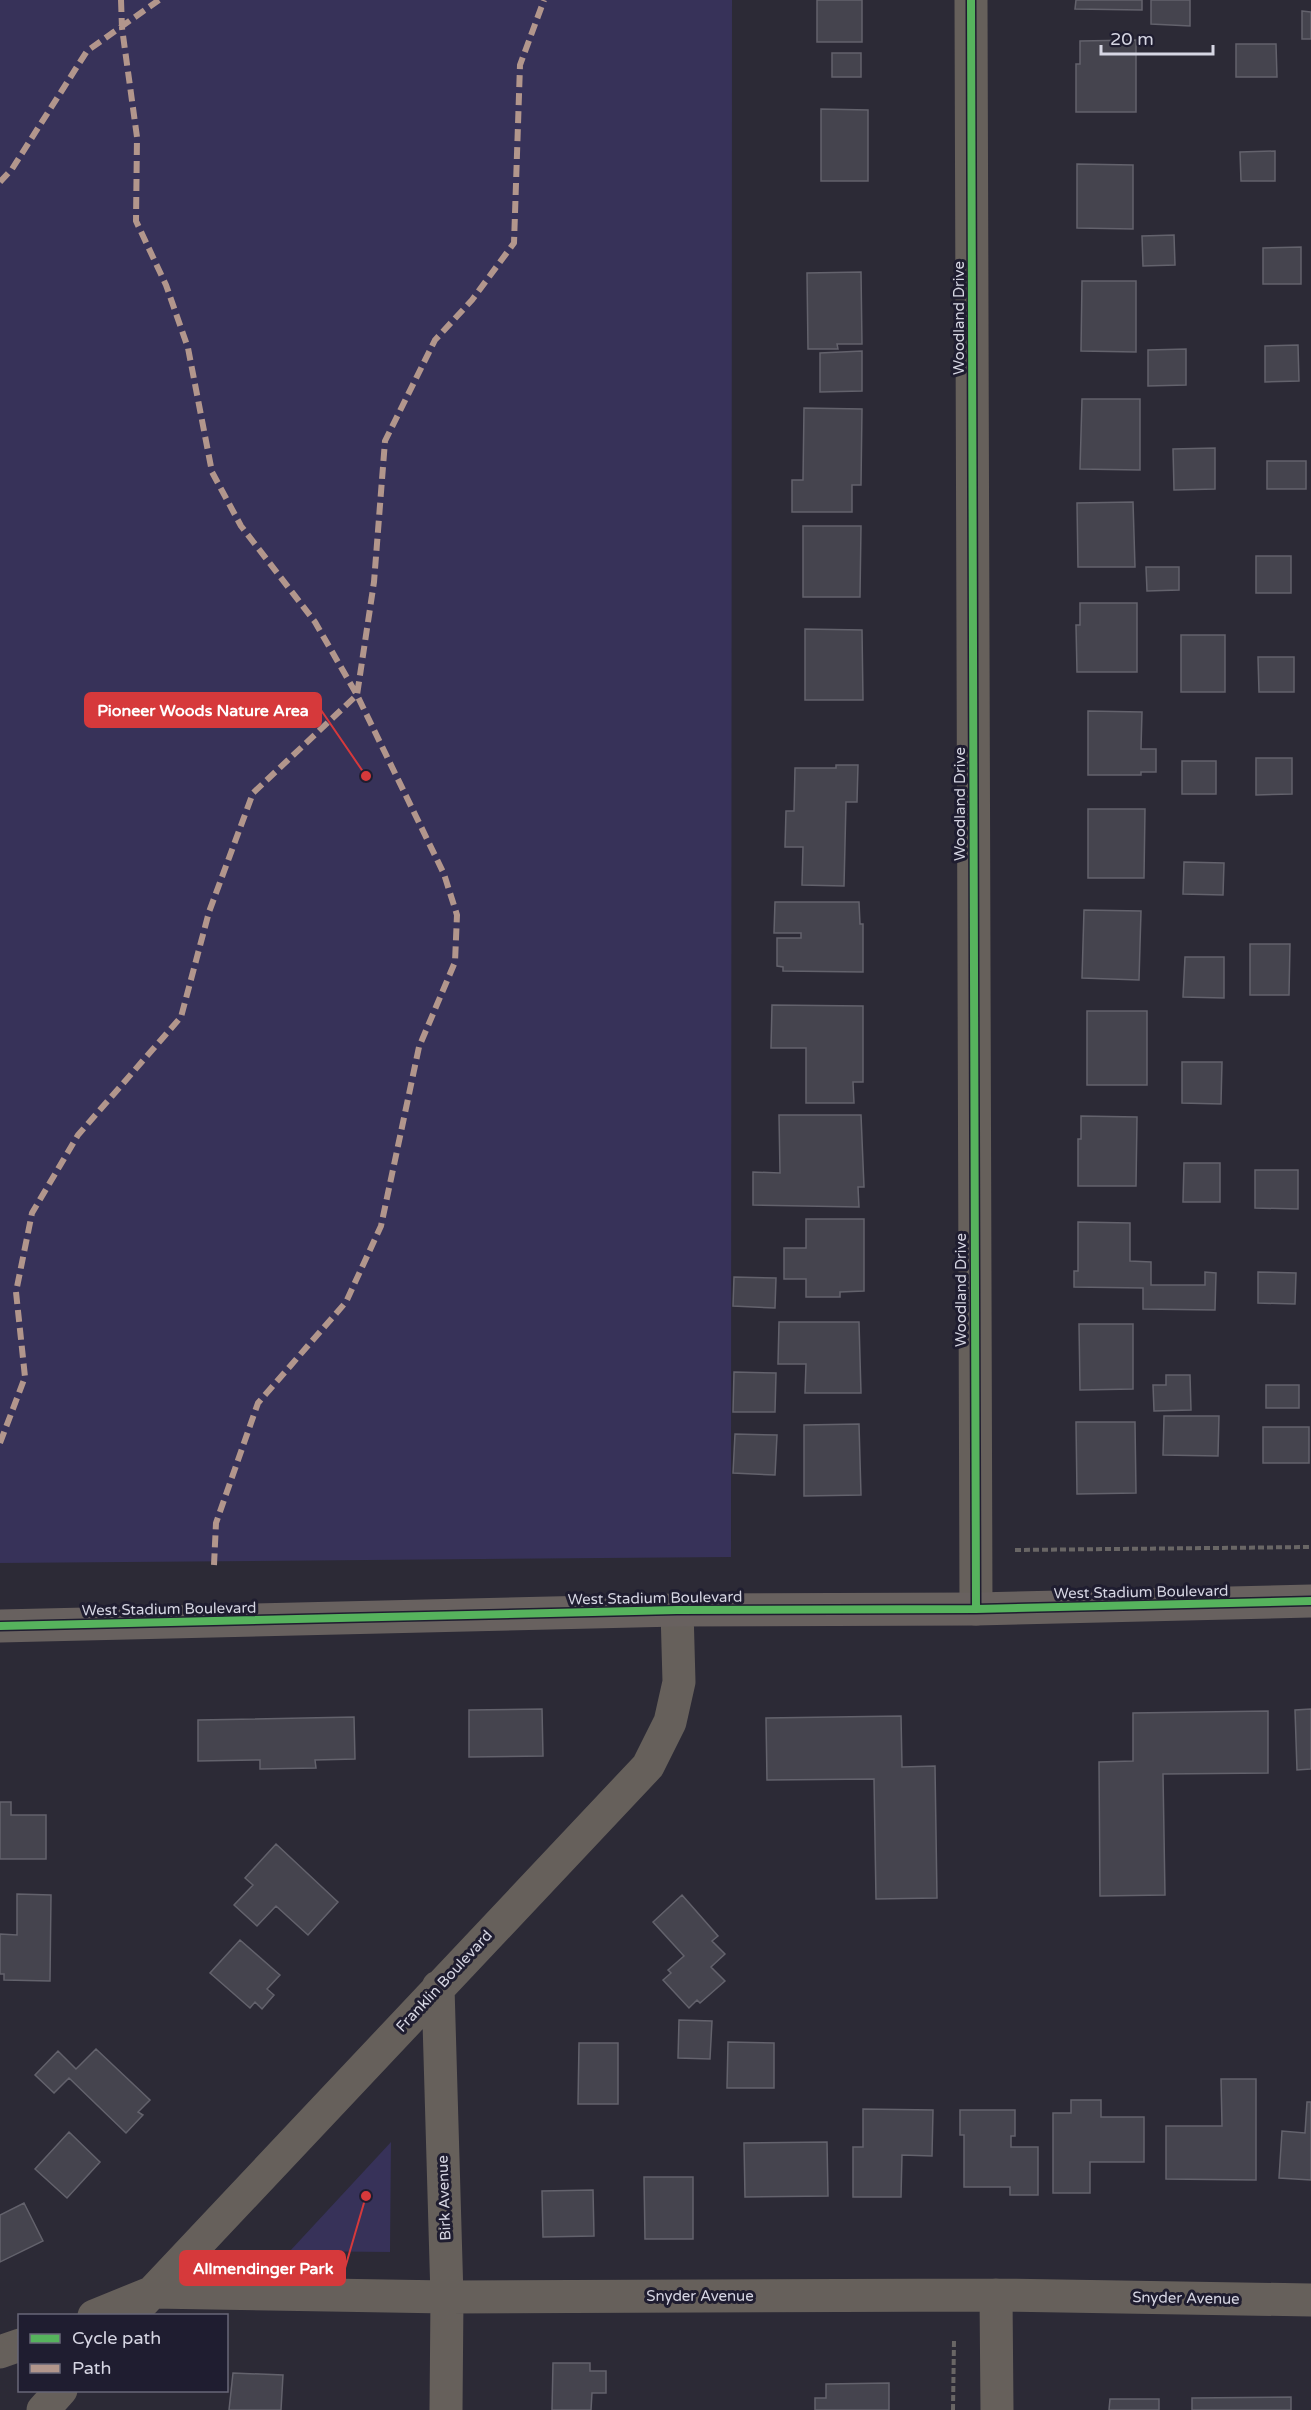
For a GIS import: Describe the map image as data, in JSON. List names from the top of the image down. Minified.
{"streets":{"main road":["West Stadium Boulevard"],"street":["Woodland Drive","Franklin Boulevard","Birk Avenue","Snyder Avenue"]},"crossings":[["Woodland Drive","West Stadium Boulevard"],["West Stadium Boulevard","Franklin Boulevard"],["Franklin Boulevard","Birk Avenue"],["Franklin Boulevard","Snyder Avenue"],["Birk Avenue","Snyder Avenue"]],"places":["Pioneer Woods Nature Area","Allmendinger Park"],"legend":["Cycle path","Path"],"scale_bar":"20 m"}
